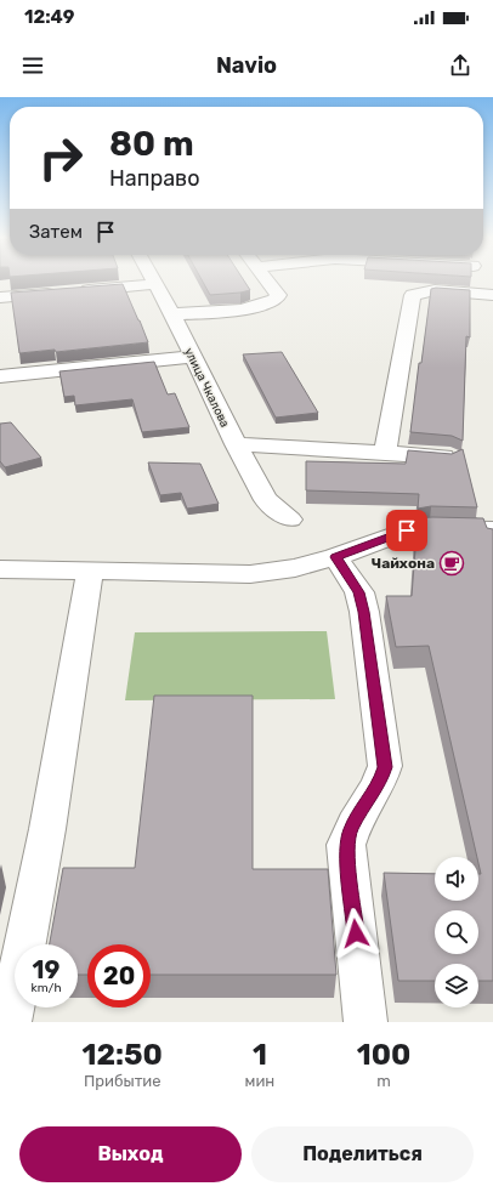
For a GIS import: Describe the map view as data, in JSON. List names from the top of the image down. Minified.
{"streets":{"street":["улица Чкалова"]},"places":{"cafe":["Чайхона"]},"page":{"status":"12:49","header":"Navio","turn":["80 m","Направо"],"then":"Затем","speed":"19 km/h","limit":"20","eta":["12:50","Прибытие","1","мин","100","m"],"buttons":["Выход","Поделиться"]}}
